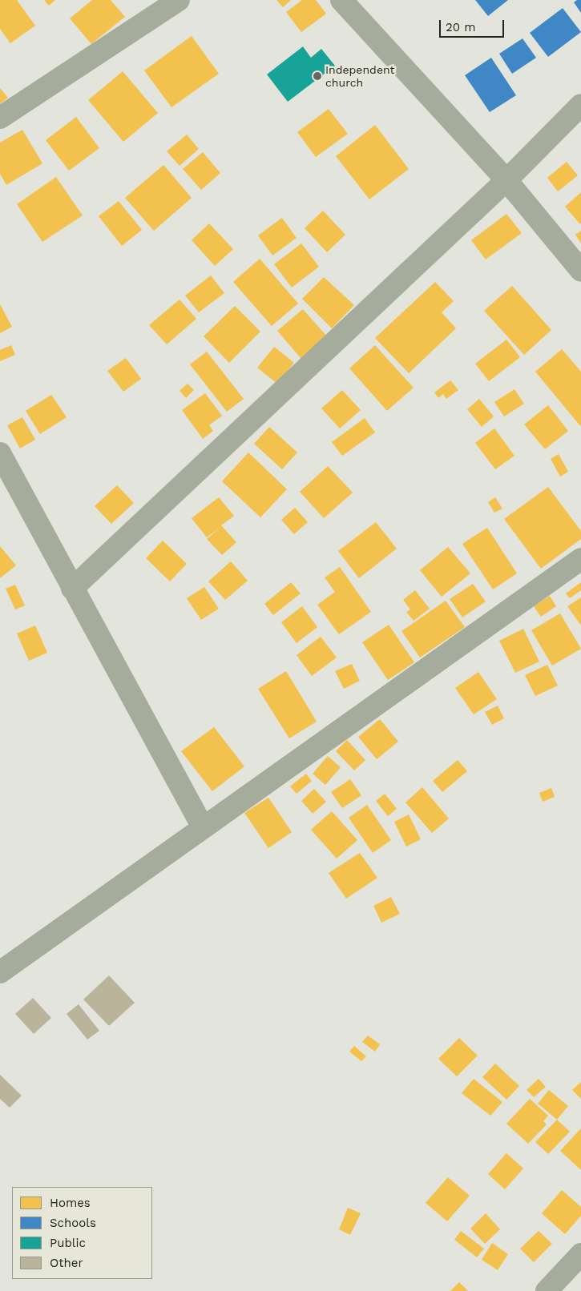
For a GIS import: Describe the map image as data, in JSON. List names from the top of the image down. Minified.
{"places":["Independent church"],"legend":["Homes","Schools","Public","Other"],"scale_bar":"20 m"}
